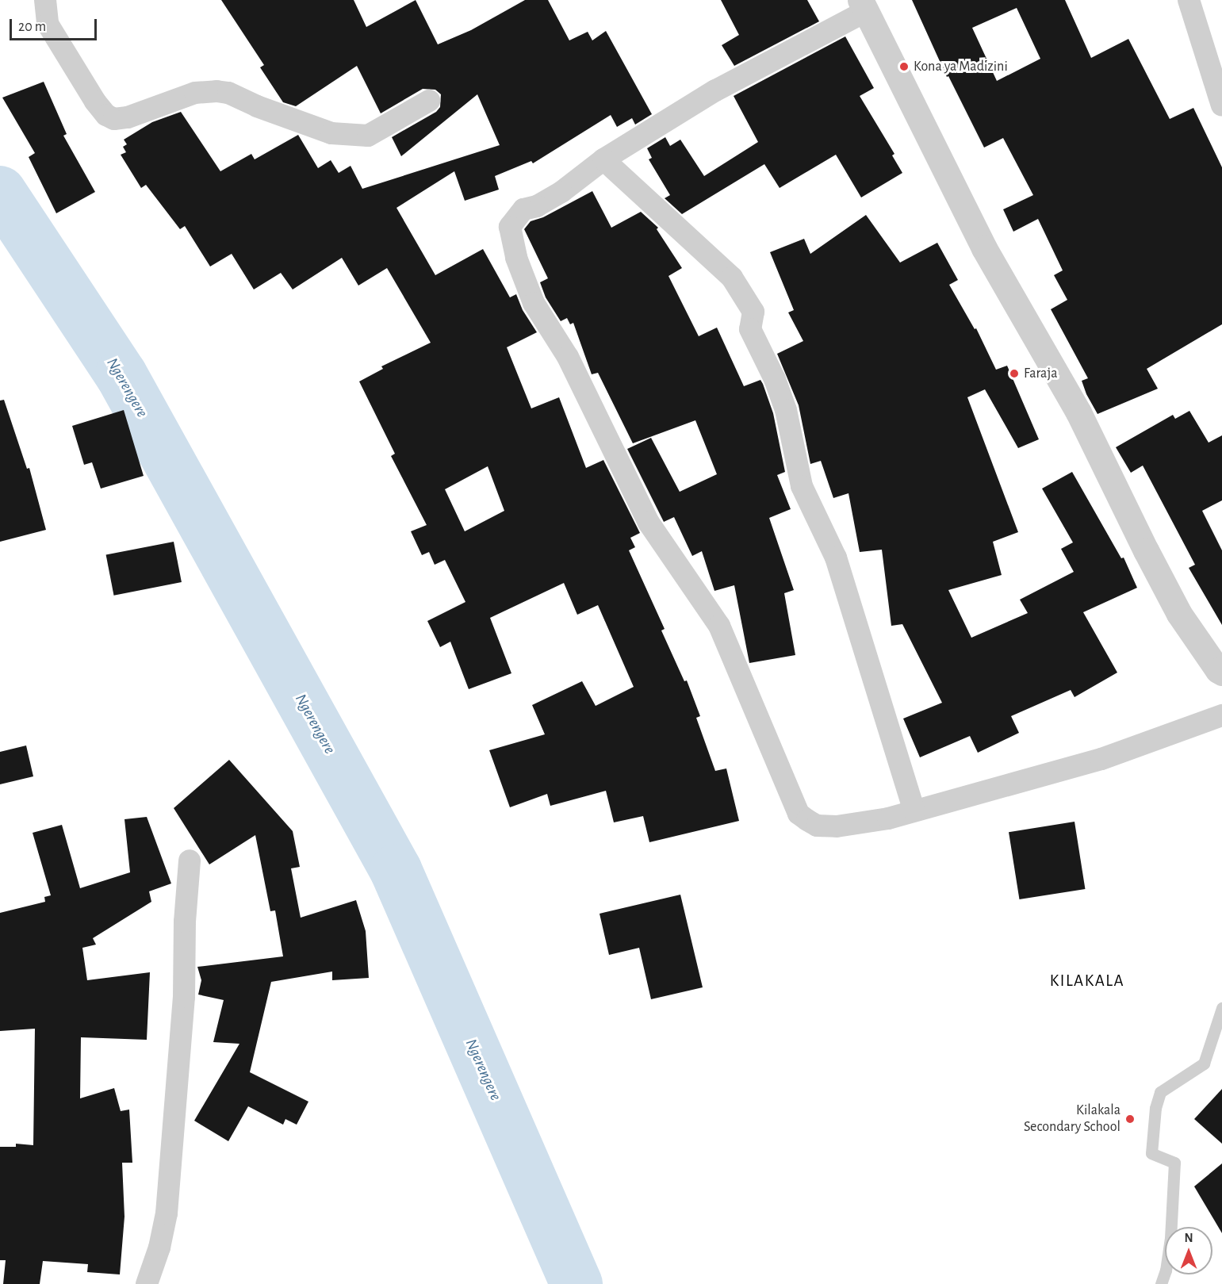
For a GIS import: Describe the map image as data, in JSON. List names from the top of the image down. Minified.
{"districts":["KILAKALA"],"water":["Ngerengere"],"places":["Kona ya Madizini","Faraja","Kilakala Secondary School"],"scale_bar":"20 m","north":"top"}
